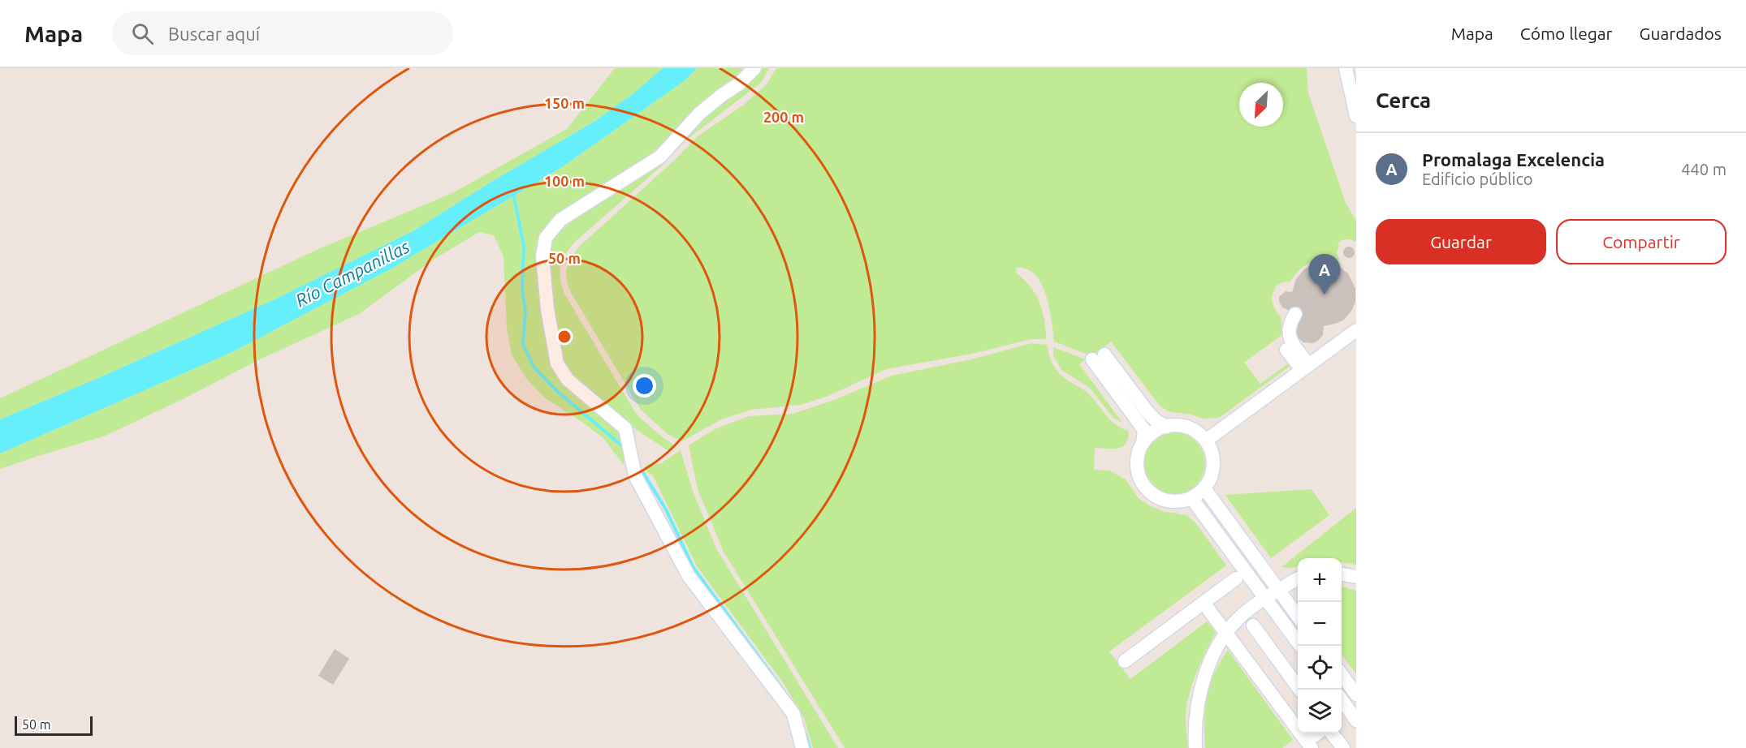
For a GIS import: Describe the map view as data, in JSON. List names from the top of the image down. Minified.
{"water":["Río Campanillas"],"scale_bar":"50 m","north":"bottom left","page":{"header":"Mapa","search":"Buscar aquí","nav":["Mapa","Cómo llegar","Guardados"],"heading":"Cerca","list":[{"mark":"A","name":"Promalaga Excelencia","note":"Edificio público","value":"440 m"}],"buttons":["Guardar","Compartir"],"pins":"A","map_buttons":["+","−"],"scale":"50 m"},"rings":["150 m","200 m","100 m","50 m"]}
